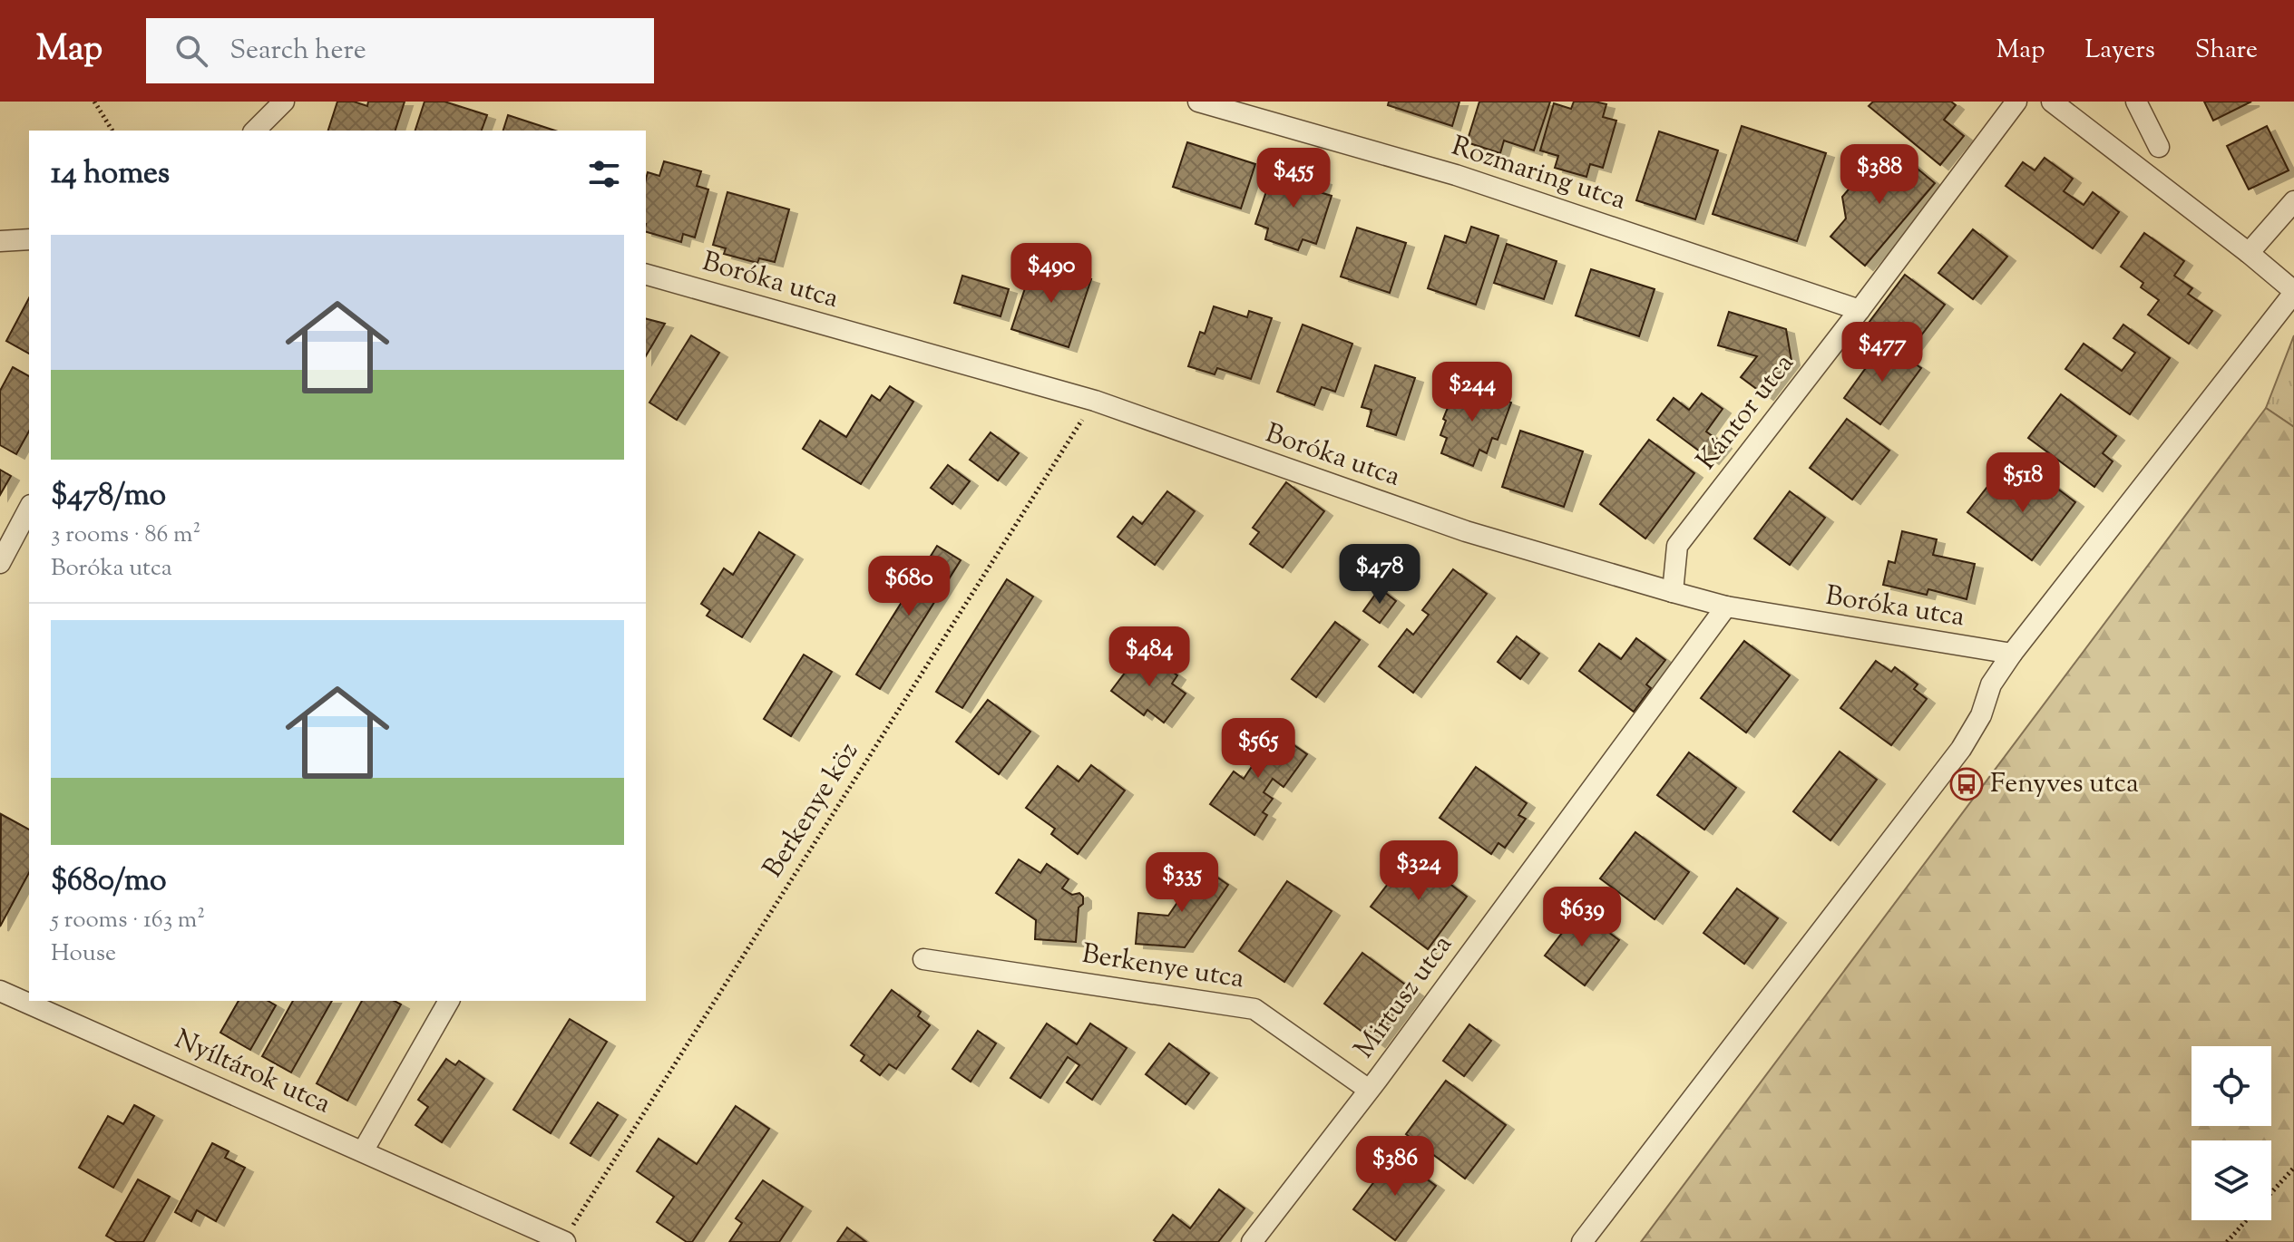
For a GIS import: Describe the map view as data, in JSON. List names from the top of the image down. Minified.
{"streets":{"street":["Rozmaring utca","Boróka utca","Kántor utca","Berkenye utca","Mirtusz utca","Nyíltárok utca"],"path":["Berkenye köz"]},"crossings":[["Rozmaring utca","Kántor utca"],["Boróka utca","Kántor utca"],["Boróka utca","Berkenye köz"],["Boróka utca","Mirtusz utca"],["Berkenye köz","Nyíltárok utca"],["Berkenye utca","Mirtusz utca"]],"places":{"bus stop":["Fenyves utca"]},"page":{"header":"Map","search":"Search here","nav":["Map","Layers","Share"],"heading":"14 homes","price":["$388","$455","$490","$477","$244","$518","$478","$680","$484","$565","$324","$335","$639","$386"],"list":[{"name":"$478/mo","note":"3 rooms · 86 m² · Boróka utca"},{"name":"$680/mo","note":"5 rooms · 163 m² · House"}]}}
